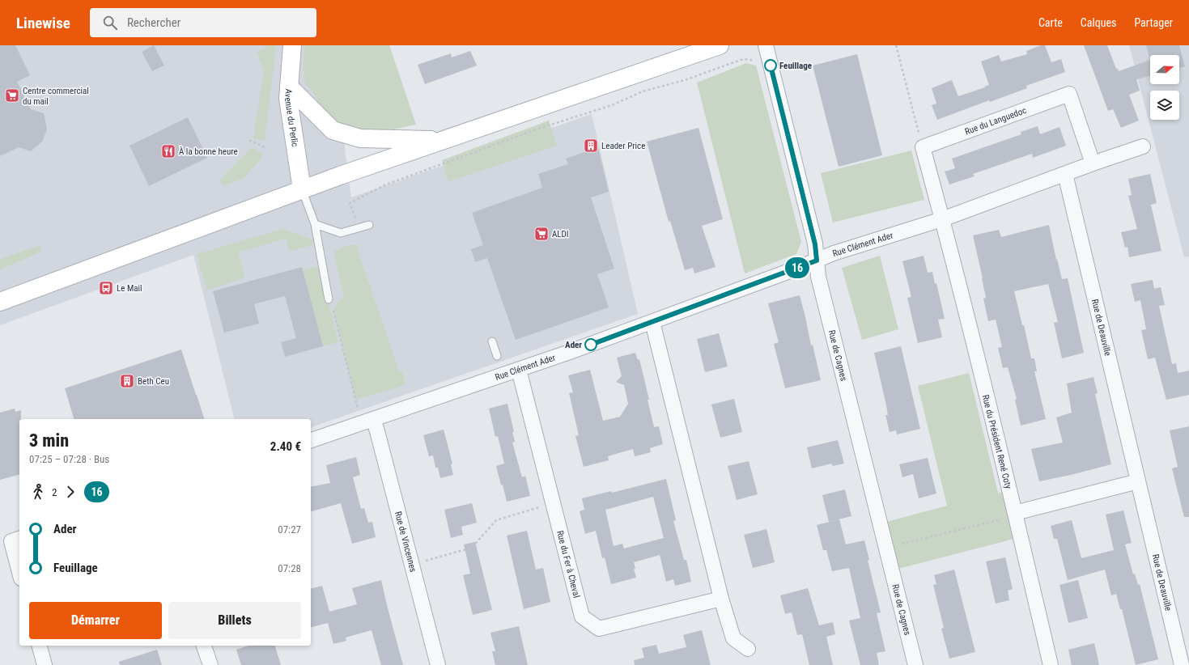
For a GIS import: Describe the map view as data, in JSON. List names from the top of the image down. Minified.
{"streets":{"main road":["Avenue du Perlic"],"street":["Rue du Languedoc","Rue Clément Ader","Rue de Deauville","Rue de Cagnes","Rue du Président René Coty","Rue de Vincennes","Rue du Fer à Cheval"]},"crossings":[["Rue du Languedoc","Rue Clément Ader"],["Rue Clément Ader","Rue de Deauville"],["Rue Clément Ader","Rue de Cagnes"],["Rue Clément Ader","Rue du Président René Coty"],["Rue Clément Ader","Rue de Vincennes"],["Rue Clément Ader","Rue du Fer à Cheval"]],"places":{"other":["Feuillage","Ader"],"supermarket":["Centre commercial du mail","ALDI"],"building":["Leader Price","Beth Ceu"],"restaurant":["À la bonne heure"],"bus stop":["Le Mail"]},"lines":["bus line 16"],"north":"right","page":{"header":"Linewise","search":"Rechercher","nav":["Carte","Calques","Partager"],"on_map":"16","heading":["3 min","07:25 – 07:28 · Bus","2.40 €"],"legs":["2","16"],"list":[{"name":"Ader","value":"07:27"},{"name":"Feuillage","value":"07:28"}],"buttons":["Démarrer","Billets"]}}
